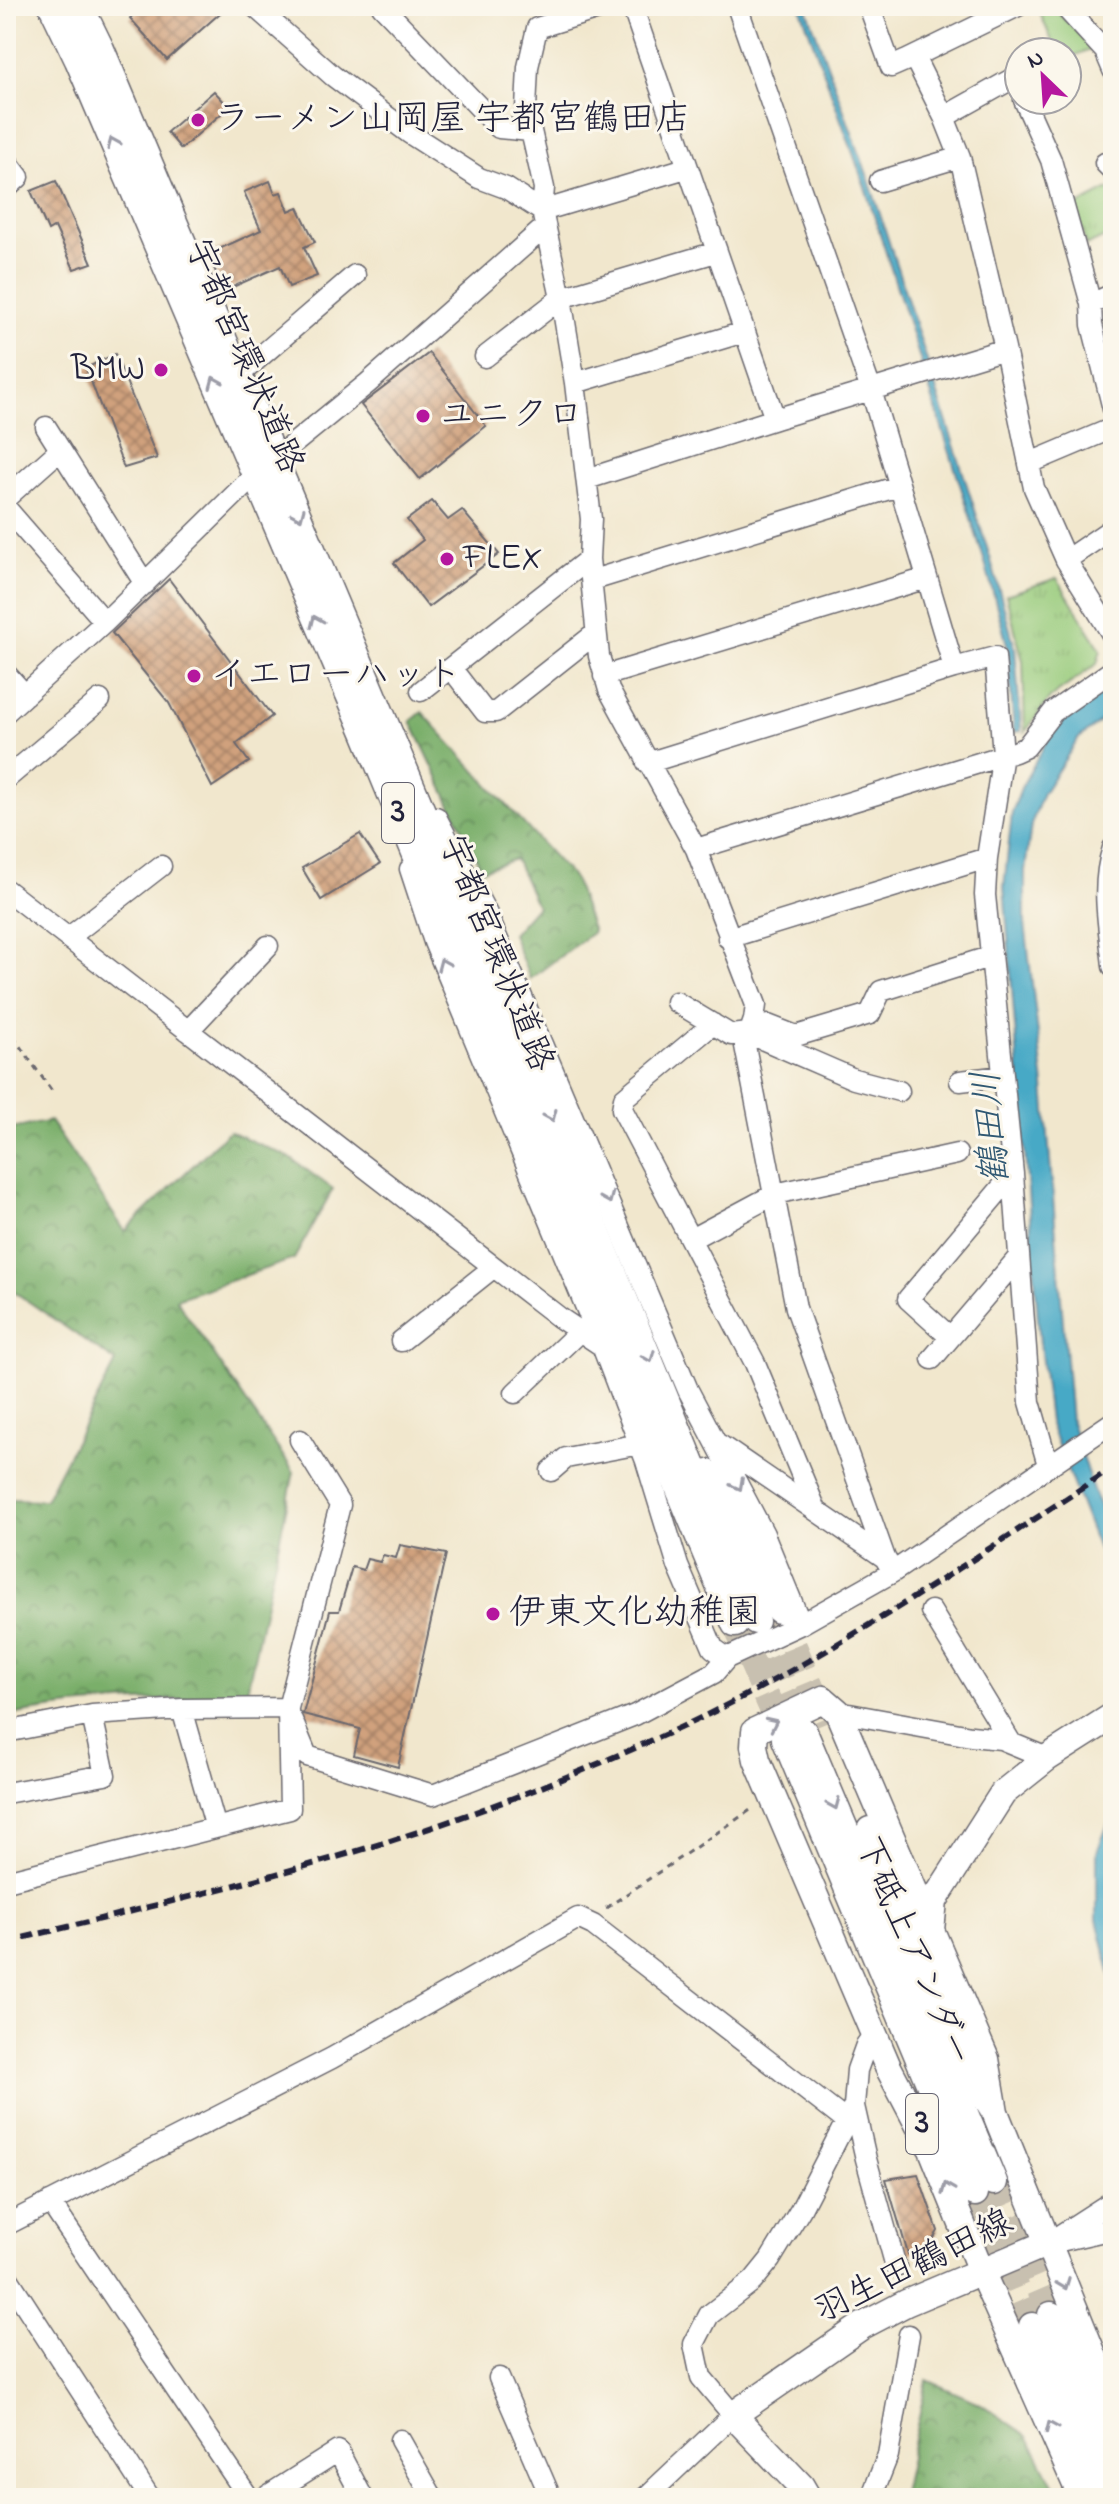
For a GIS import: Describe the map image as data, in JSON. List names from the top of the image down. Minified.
{"streets":{"main road":["宇都宮環状道路","3","下砥上アンダー","羽生田鶴田線"]},"crossings":[["宇都宮環状道路","3"],["3","下砥上アンダー"],["3","羽生田鶴田線"]],"water":["鶴田川"],"places":["ラーメン山岡屋 宇都宮鶴田店","BMW","ユニクロ","FLEX","イエローハット","伊東文化幼稚園"],"north":"top left"}
